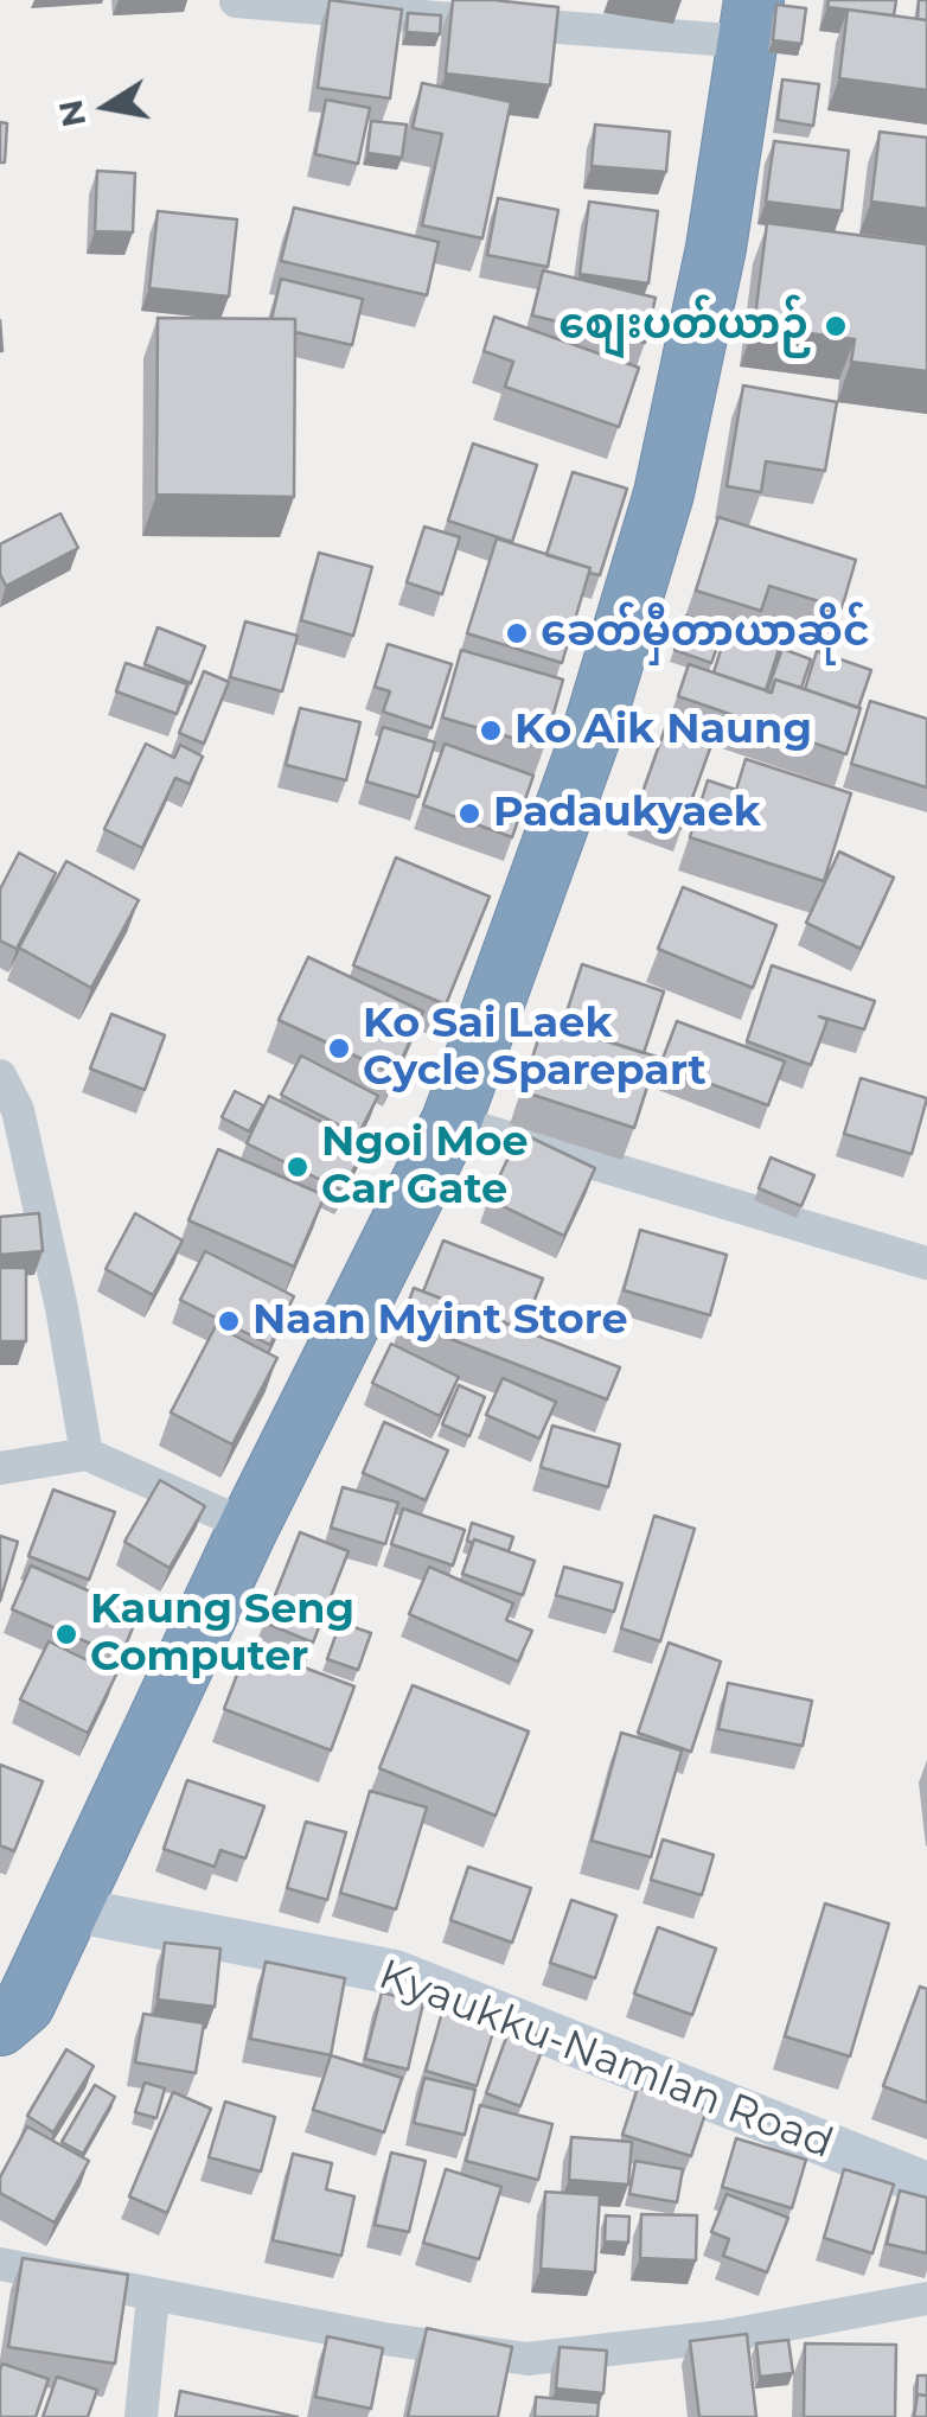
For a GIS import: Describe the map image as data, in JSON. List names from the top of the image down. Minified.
{"streets":{"street":["Kyaukku-Namlan Road"]},"places":["စျေးပတ်ယာဉ်","ခေတ်မှီတာယာဆိုင်","Ko Aik Naung","Padaukyaek","Ko Sai Laek Cycle Sparepart","Ngoi Moe Car Gate","Naan Myint Store","Kaung Seng Computer"],"north":"left"}
